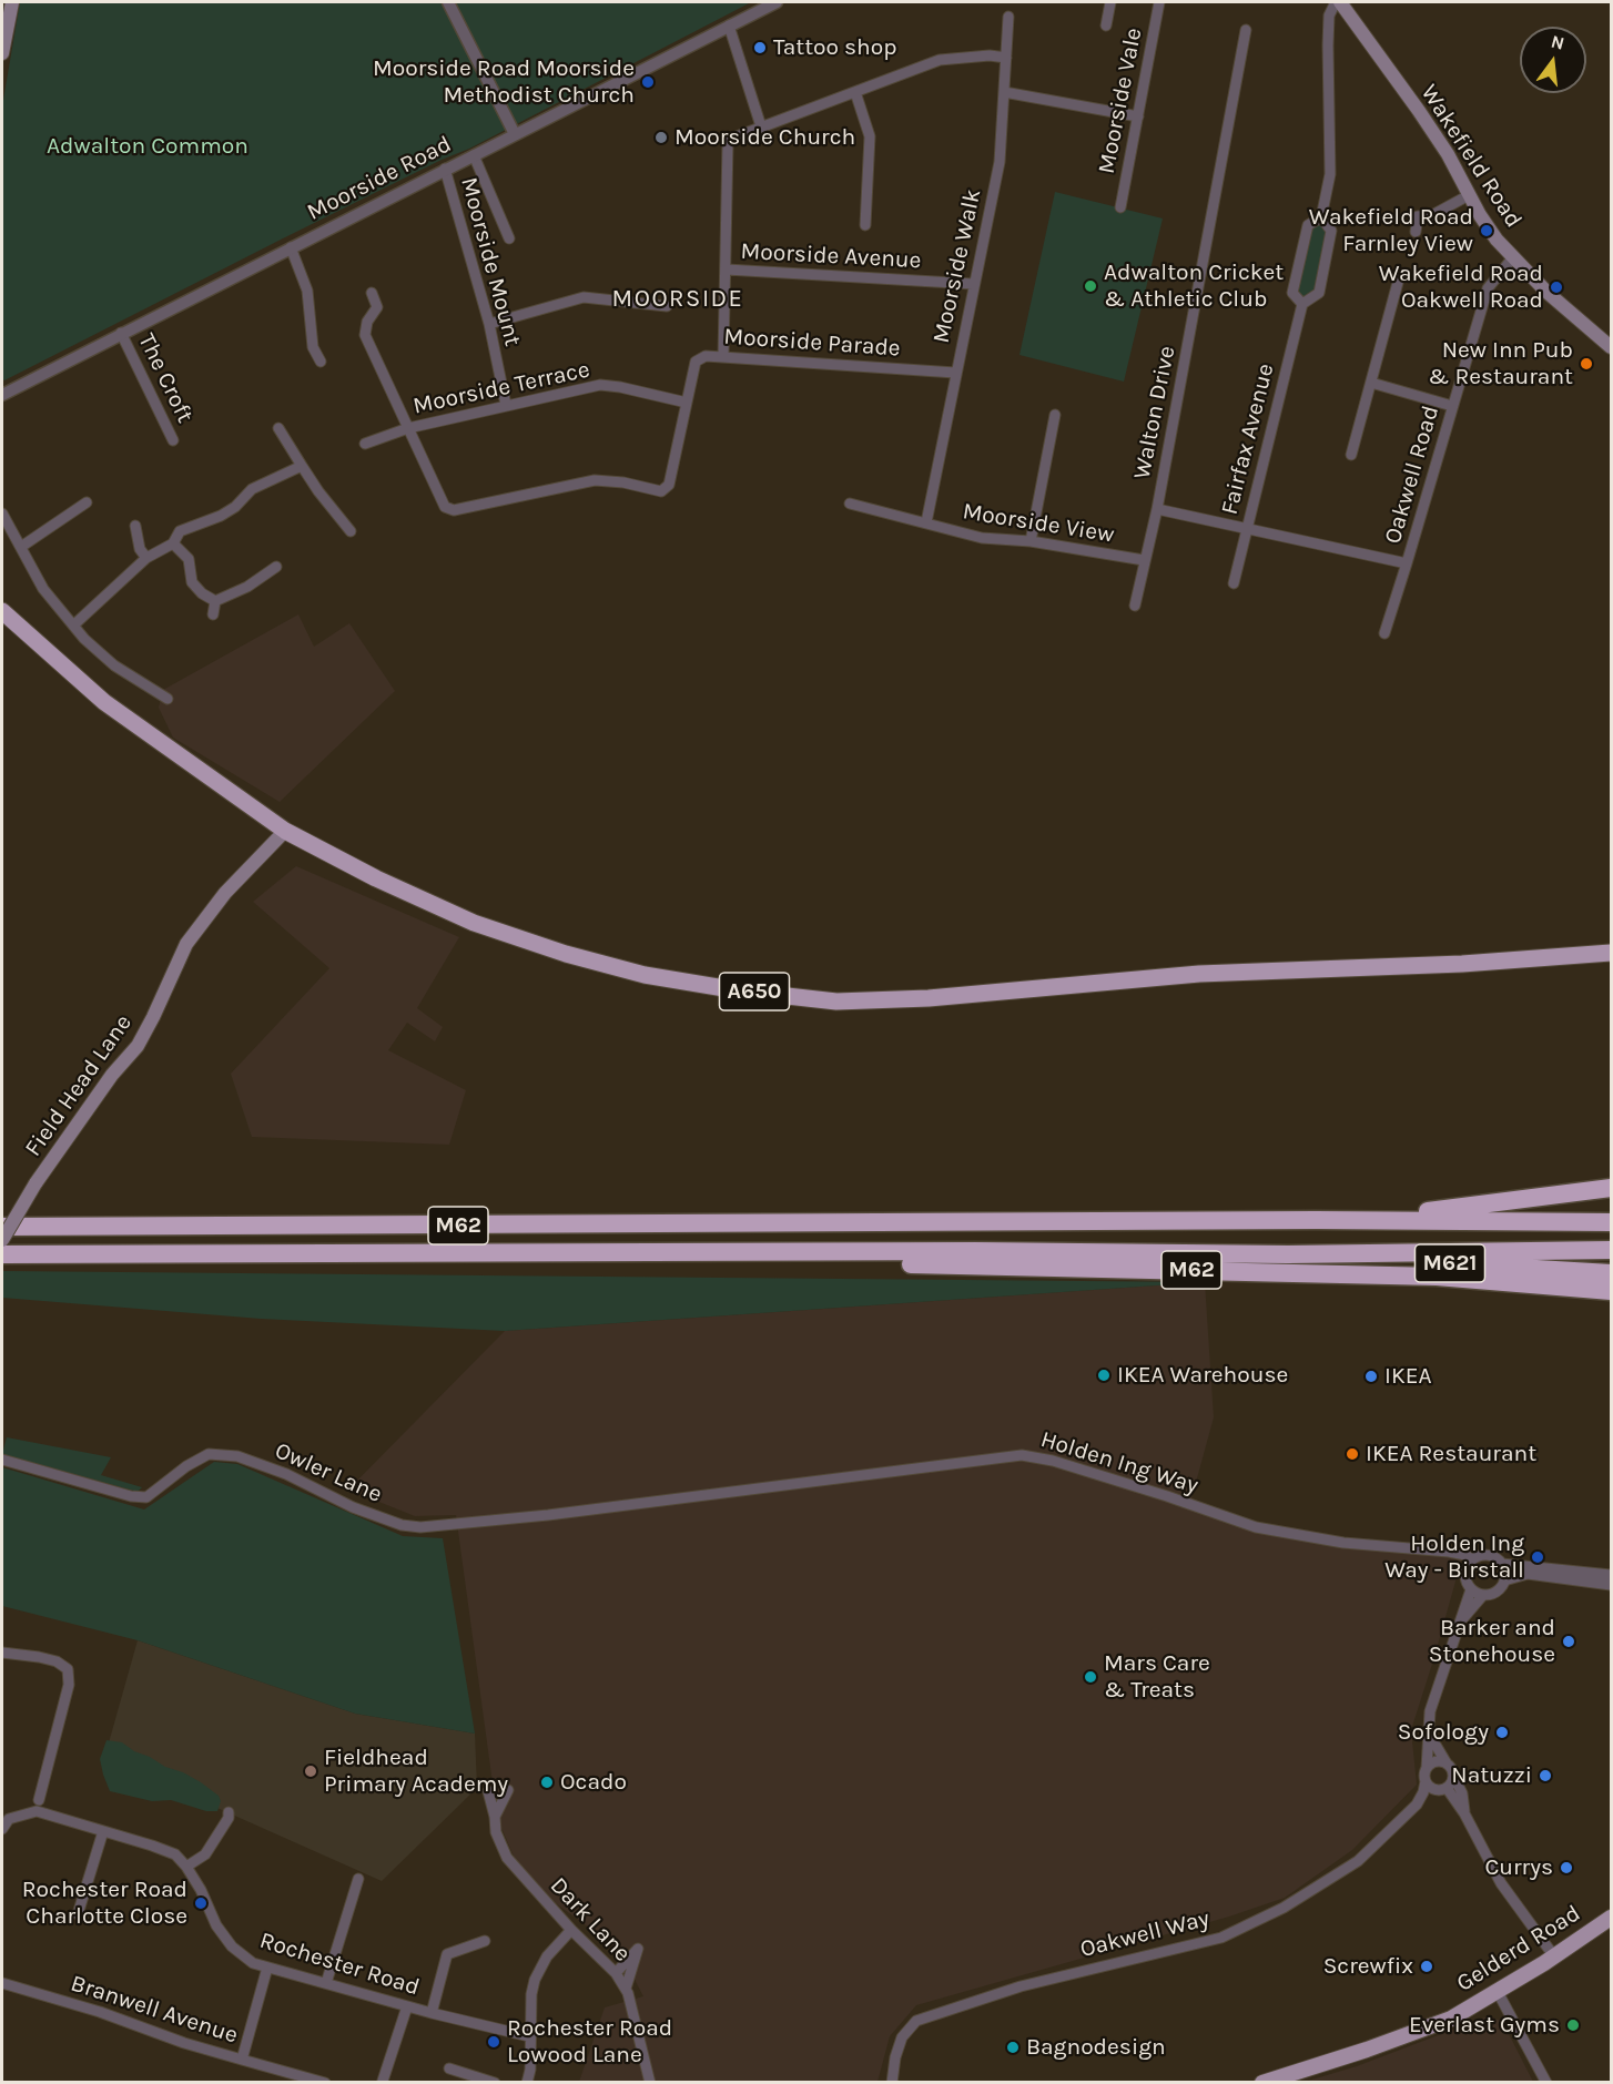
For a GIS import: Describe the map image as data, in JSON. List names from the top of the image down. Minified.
{"streets":{"highway":["A650","M62","M621"],"main road":["Wakefield Road","Field Head Lane","Gelderd Road"],"street":["Moorside Vale","Moorside Road","Moorside Avenue","Moorside Mount","Moorside Walk","Moorside Parade","The Croft","Moorside Terrace","Walton Drive","Fairfax Avenue","Oakwell Road","Moorside View","Holden Ing Way","Owler Lane","Dark Lane","Oakwell Way","Rochester Road","Branwell Avenue"]},"crossings":[["Wakefield Road","Fairfax Avenue"],["Wakefield Road","Oakwell Road"],["Moorside Road","Moorside Mount"],["Moorside Road","The Croft"],["Moorside Avenue","Moorside Walk"],["Moorside Mount","Moorside Terrace"],["Moorside Walk","Moorside Parade"],["Moorside Walk","Moorside View"],["Moorside Parade","Moorside Terrace"],["Walton Drive","Moorside View"],["A650","Field Head Lane"],["M62","M621"],["Holden Ing Way","Owler Lane"],["Rochester Road","Branwell Avenue"]],"districts":["MOORSIDE"],"parks":["Adwalton Common"],"places":["Tattoo shop","Moorside Road Moorside Methodist Church","Moorside Church","Wakefield Road Farnley View","Adwalton Cricket & Athletic Club","Wakefield Road Oakwell Road","New Inn Pub & Restaurant","IKEA Warehouse","IKEA","IKEA Restaurant","Holden Ing Way - Birstall","Barker and Stonehouse","Mars Care & Treats","Sofology","Fieldhead Primary Academy","Natuzzi","Ocado","Currys","Rochester Road Charlotte Close","Screwfix","Everlast Gyms","Rochester Road Lowood Lane","Bagnodesign"],"north":"top"}
